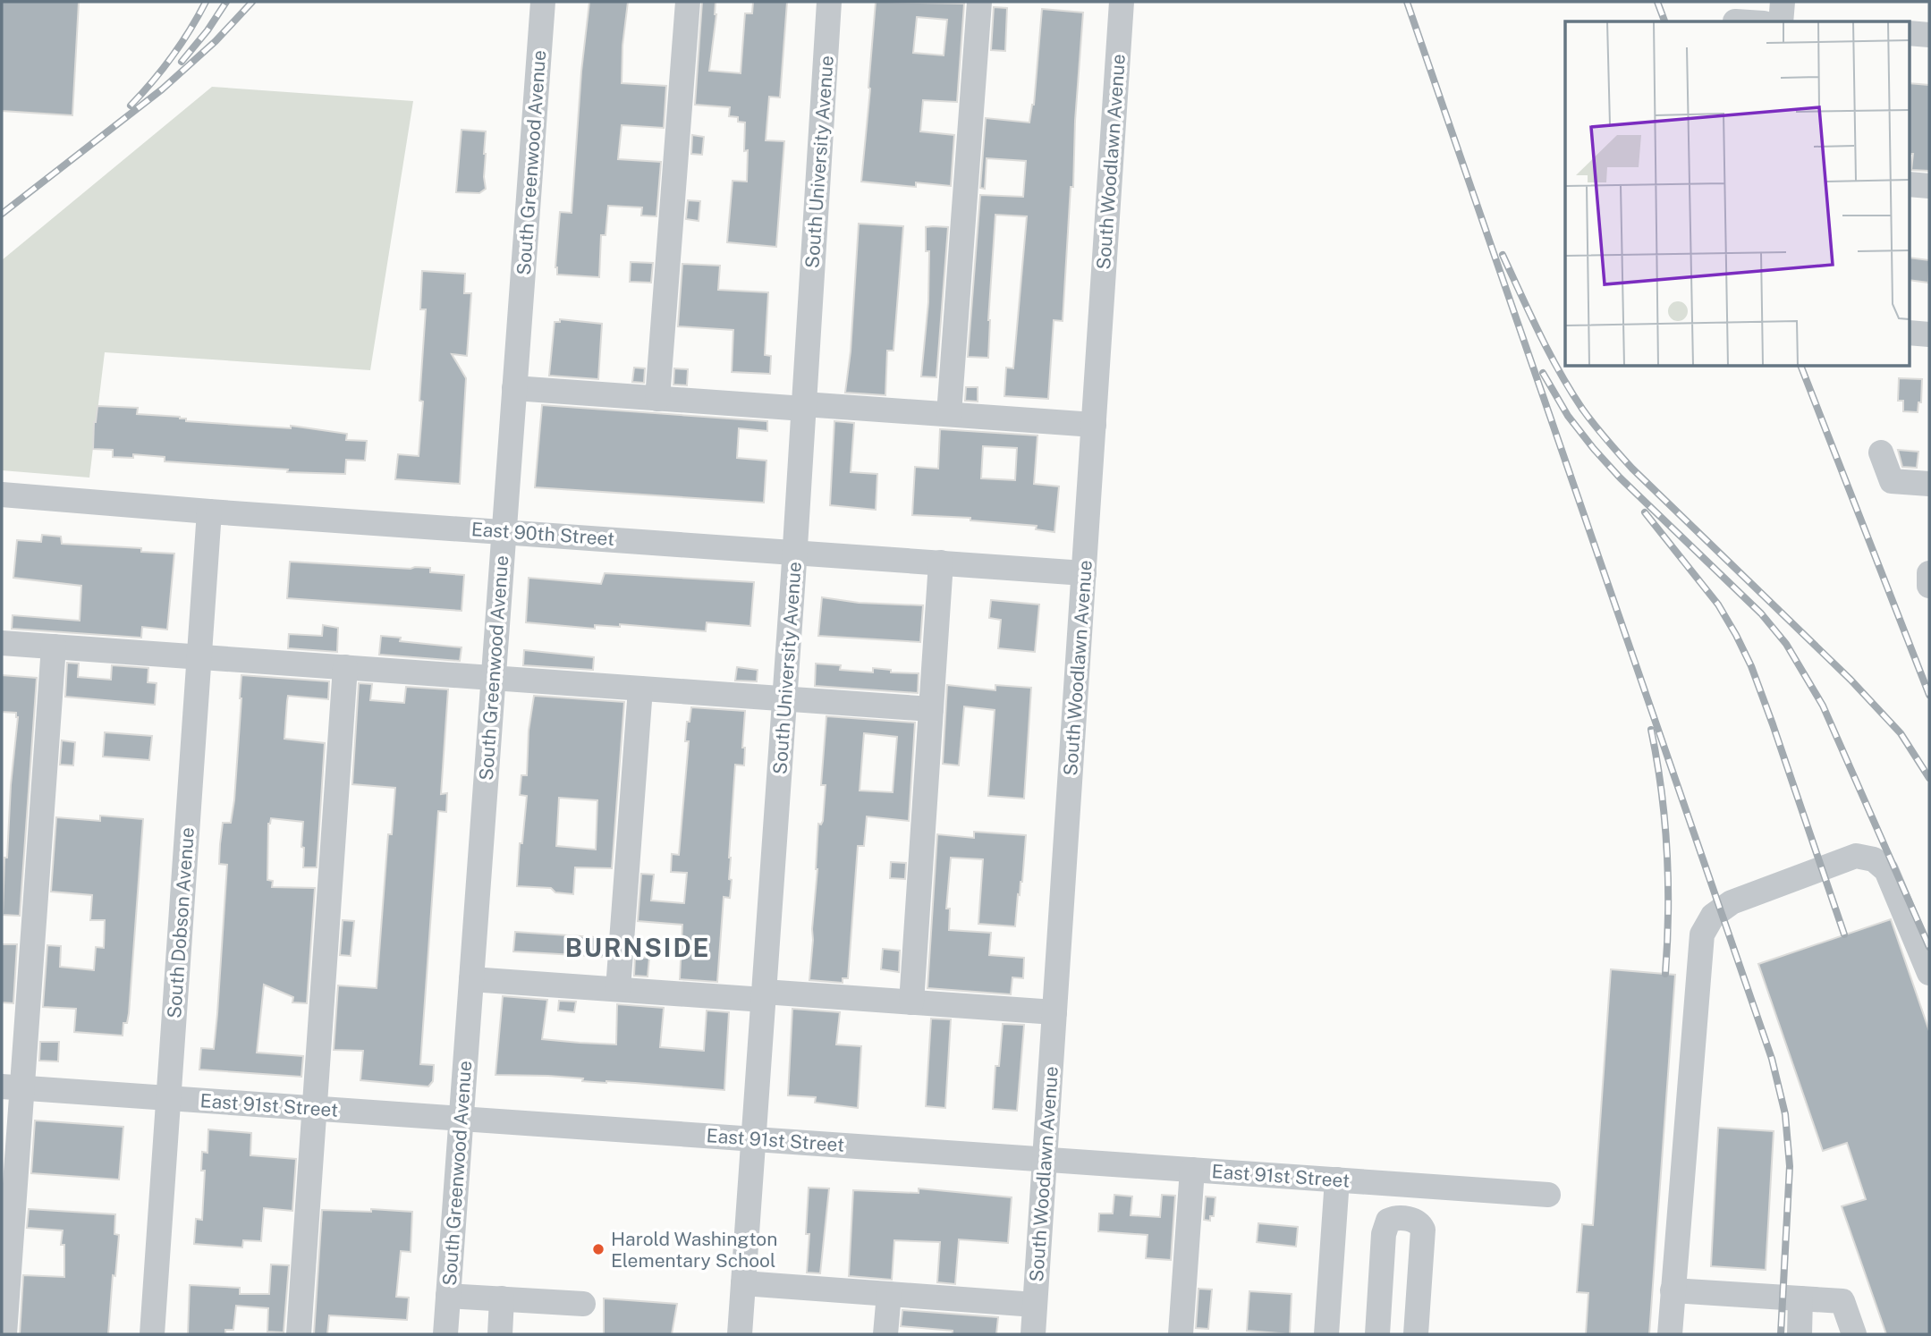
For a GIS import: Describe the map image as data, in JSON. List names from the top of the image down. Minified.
{"streets":{"street":["South University Avenue","South Woodlawn Avenue","South Greenwood Avenue","East 90th Street","South Dobson Avenue","East 91st Street"]},"crossings":[["South University Avenue","East 90th Street"],["South University Avenue","East 91st Street"],["South Woodlawn Avenue","East 90th Street"],["South Woodlawn Avenue","East 91st Street"],["South Greenwood Avenue","East 90th Street"],["South Greenwood Avenue","East 91st Street"],["East 90th Street","South Dobson Avenue"],["South Dobson Avenue","East 91st Street"]],"districts":["BURNSIDE"],"places":["Harold Washington Elementary School"]}
